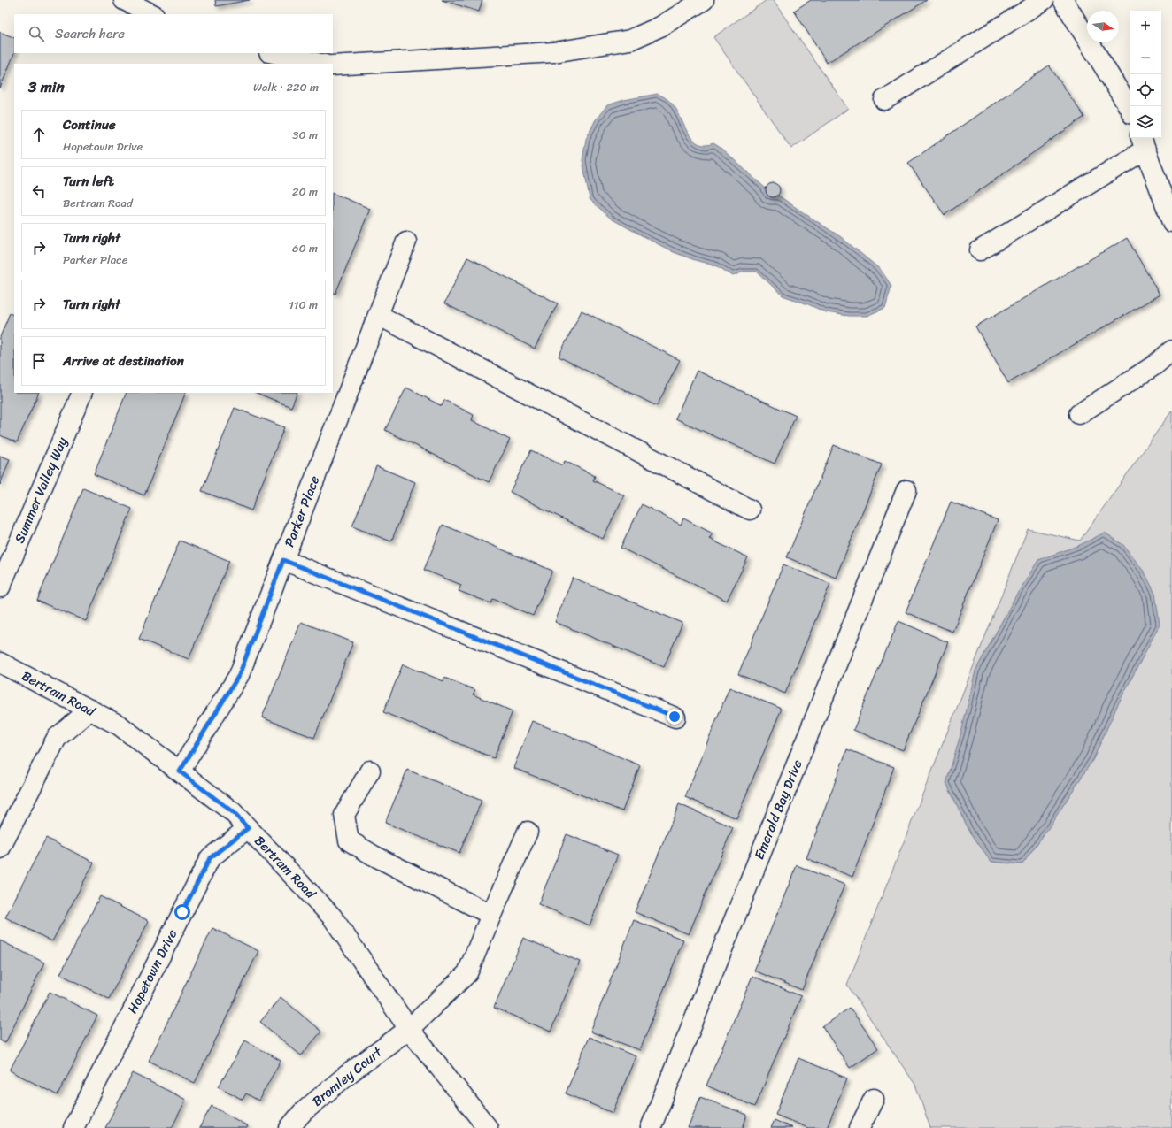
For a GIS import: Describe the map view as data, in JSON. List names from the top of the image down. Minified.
{"streets":{"street":["Summer Valley Way","Parker Place","Bertram Road","Emerald Bay Drive","Hopetown Drive","Bromley Court"]},"crossings":[["Parker Place","Bertram Road"],["Bertram Road","Hopetown Drive"],["Bertram Road","Bromley Court"]],"north":"right","page":{"map_buttons":["+","−"],"search":"Search here","heading":["3 min","Walk · 220 m"],"list":[["Continue","Hopetown Drive","30 m"],["Turn left","Bertram Road","20 m"],["Turn right","Parker Place","60 m"],["Turn right","110 m"],"Arrive at destination"]}}
